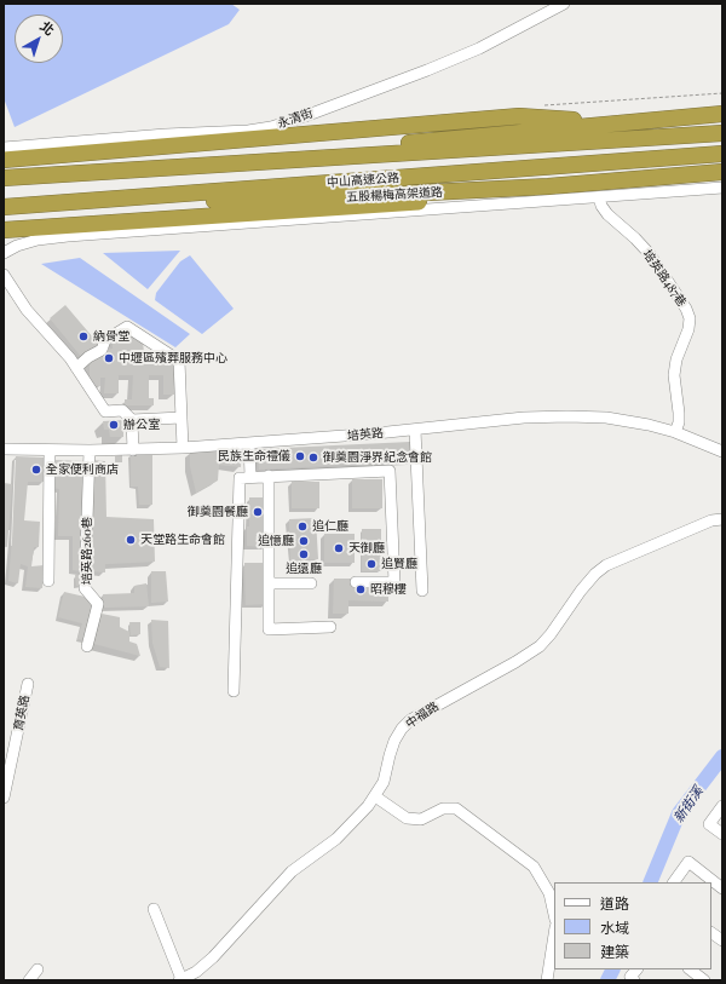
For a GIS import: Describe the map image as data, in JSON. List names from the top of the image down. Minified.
{"streets":{"highway":["中山高速公路","五股楊梅高架道路"],"street":["永清街","培英路487巷","培英路","培英路260巷","育英路","中福路"]},"crossings":[["中山高速公路","五股楊梅高架道路"],["培英路487巷","培英路"],["培英路","培英路260巷"]],"water":["新街溪"],"places":["納骨堂","中壢區殯葬服務中心","辦公室","民族生命禮儀","御奠園淨界紀念會館","全家便利商店","御奠園餐廳","追仁廳","天堂路生命會館","追憶廳","天御廳","追遠廳","追賢廳","昭穆樓"],"legend":["道路","水域","建築"],"north":"top right"}
